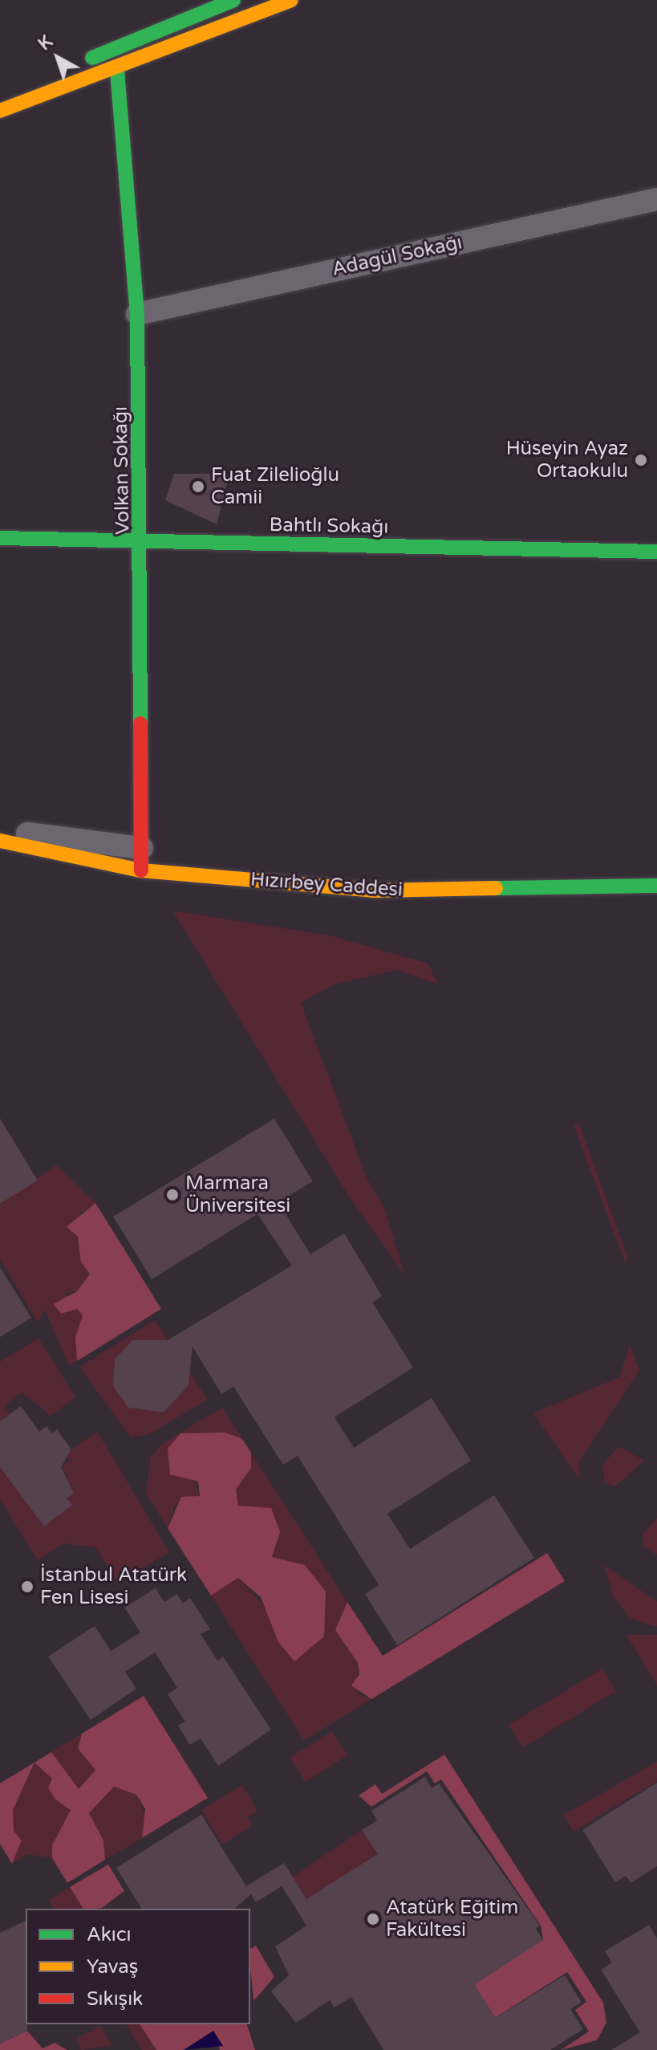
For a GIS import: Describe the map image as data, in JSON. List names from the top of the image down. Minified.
{"streets":{"street":["Adagül Sokağı","Volkan Sokağı","Bahtlı Sokağı","Hızırbey Caddesi"]},"crossings":[["Adagül Sokağı","Volkan Sokağı"],["Volkan Sokağı","Bahtlı Sokağı"],["Volkan Sokağı","Hızırbey Caddesi"]],"places":["Hüseyin Ayaz Ortaokulu","Fuat Zilelioğlu Camii","Marmara Üniversitesi","İstanbul Atatürk Fen Lisesi","Atatürk Eğitim Fakültesi"],"legend":["Akıcı","Yavaş","Sıkışık"],"north":"top left"}
